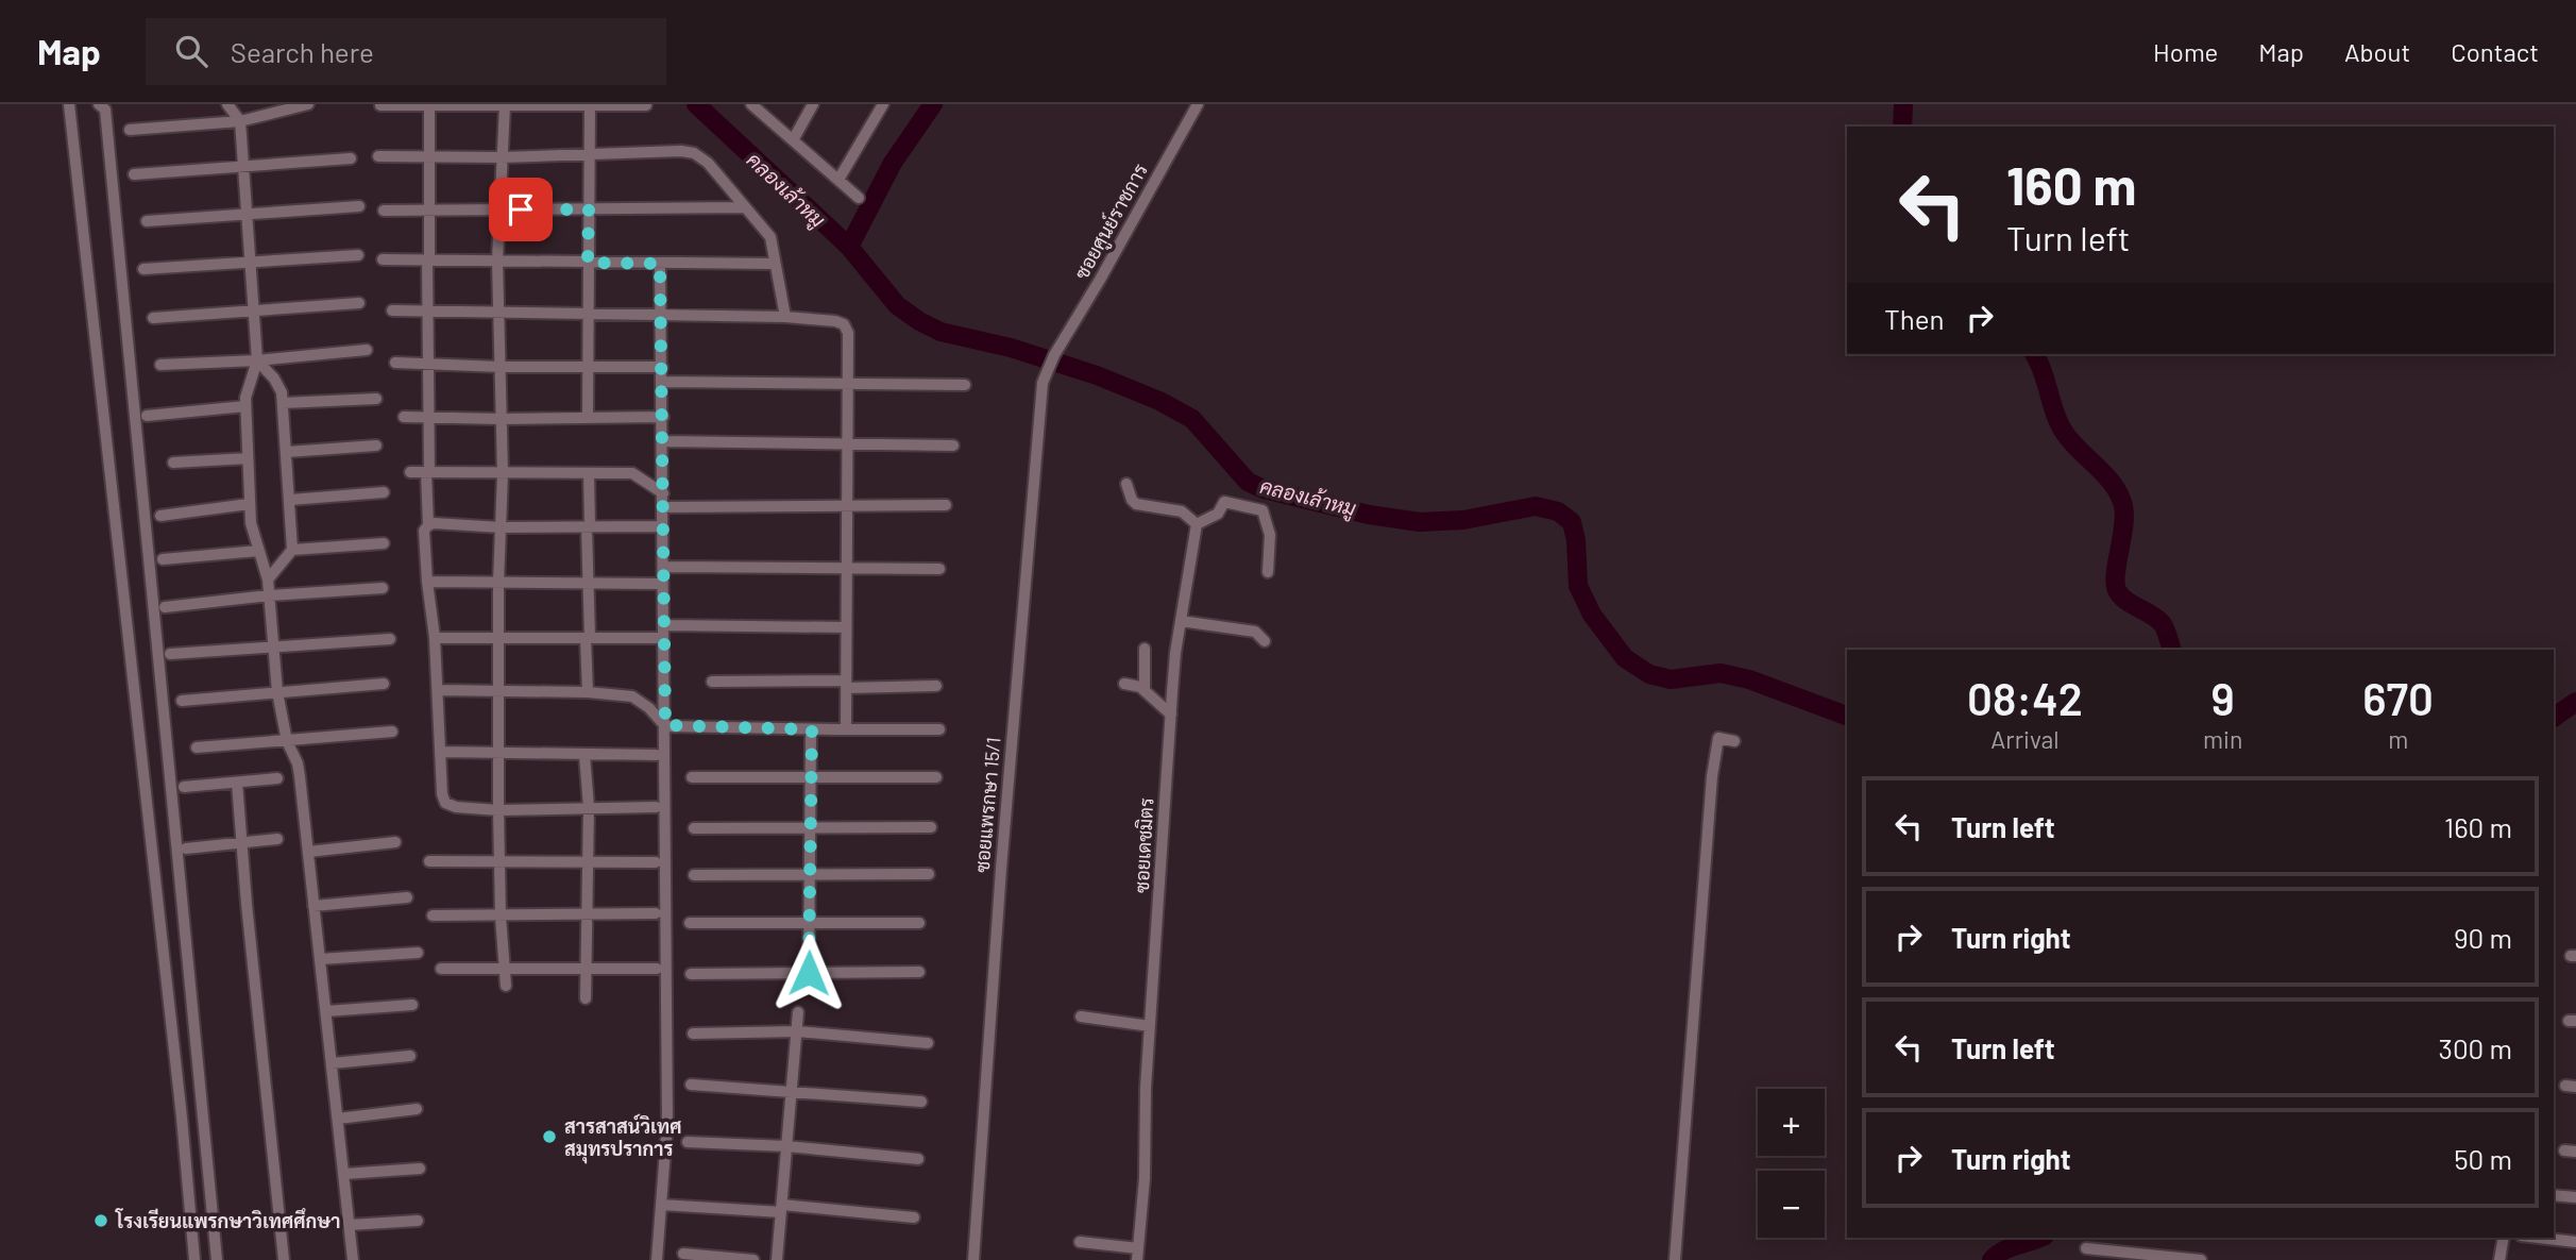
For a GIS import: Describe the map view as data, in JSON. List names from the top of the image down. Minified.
{"streets":{"street":["ซอยศูนย์ราชการ","ซอยแพรกษา 15/1","ซอยเดชมิตร"]},"crossings":[["ซอยศูนย์ราชการ","ซอยแพรกษา 15/1"]],"water":["คลองเล้าหมู"],"places":["สารสาสน์วิเทศ สมุทรปราการ","โรงเรียนแพรกษาวิเทศศึกษา"],"page":{"header":"Map","search":"Search here","nav":["Home","Map","About","Contact"],"turn":["160 m","Turn left"],"then":"Then","eta":["08:42","Arrival","9","min","670","m"],"list":[{"name":"Turn left","value":"160 m"},{"name":"Turn right","value":"90 m"},{"name":"Turn left","value":"300 m"},{"name":"Turn right","value":"50 m"}],"map_buttons":["+","−"]}}
